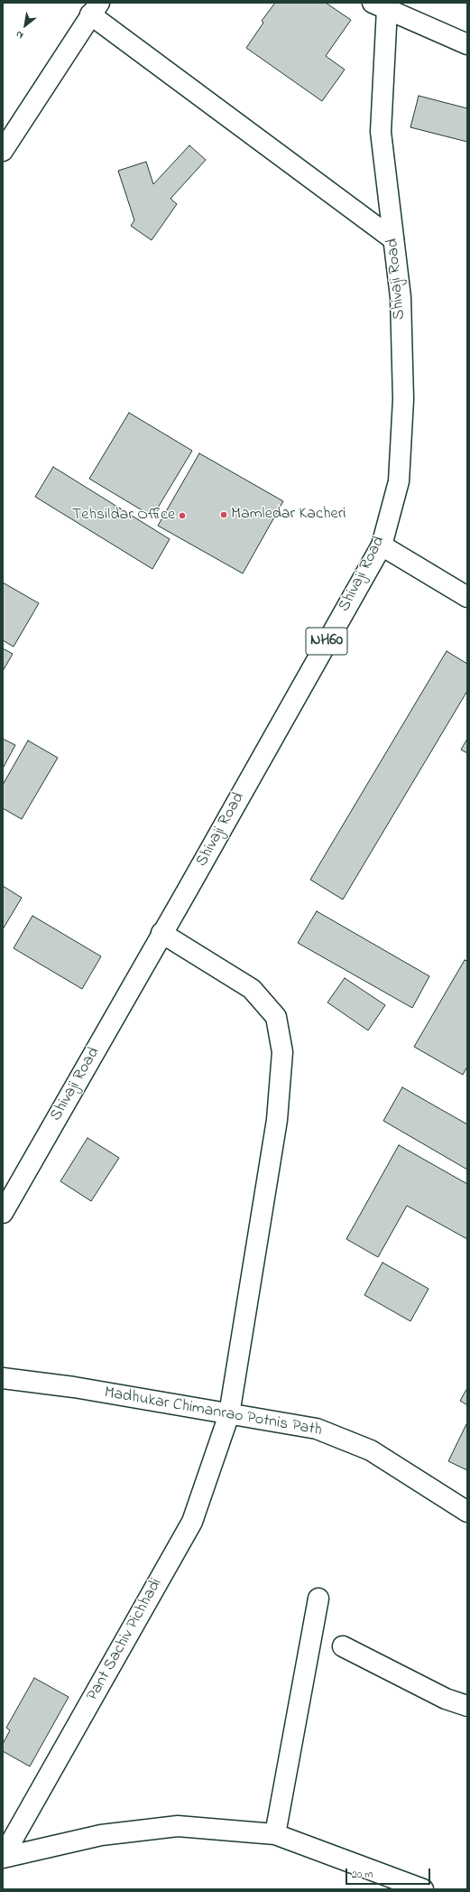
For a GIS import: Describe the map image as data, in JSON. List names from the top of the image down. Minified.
{"streets":{"main road":["Shivaji Road","NH60","Madhukar Chimanrao Potnis Path","Pant Sachiv Pichhadi"]},"crossings":[["Shivaji Road","Pant Sachiv Pichhadi"],["Madhukar Chimanrao Potnis Path","Pant Sachiv Pichhadi"]],"places":["Mamledar Kacheri","Tehsildar Office"],"scale_bar":"20 m","north":"bottom left"}
